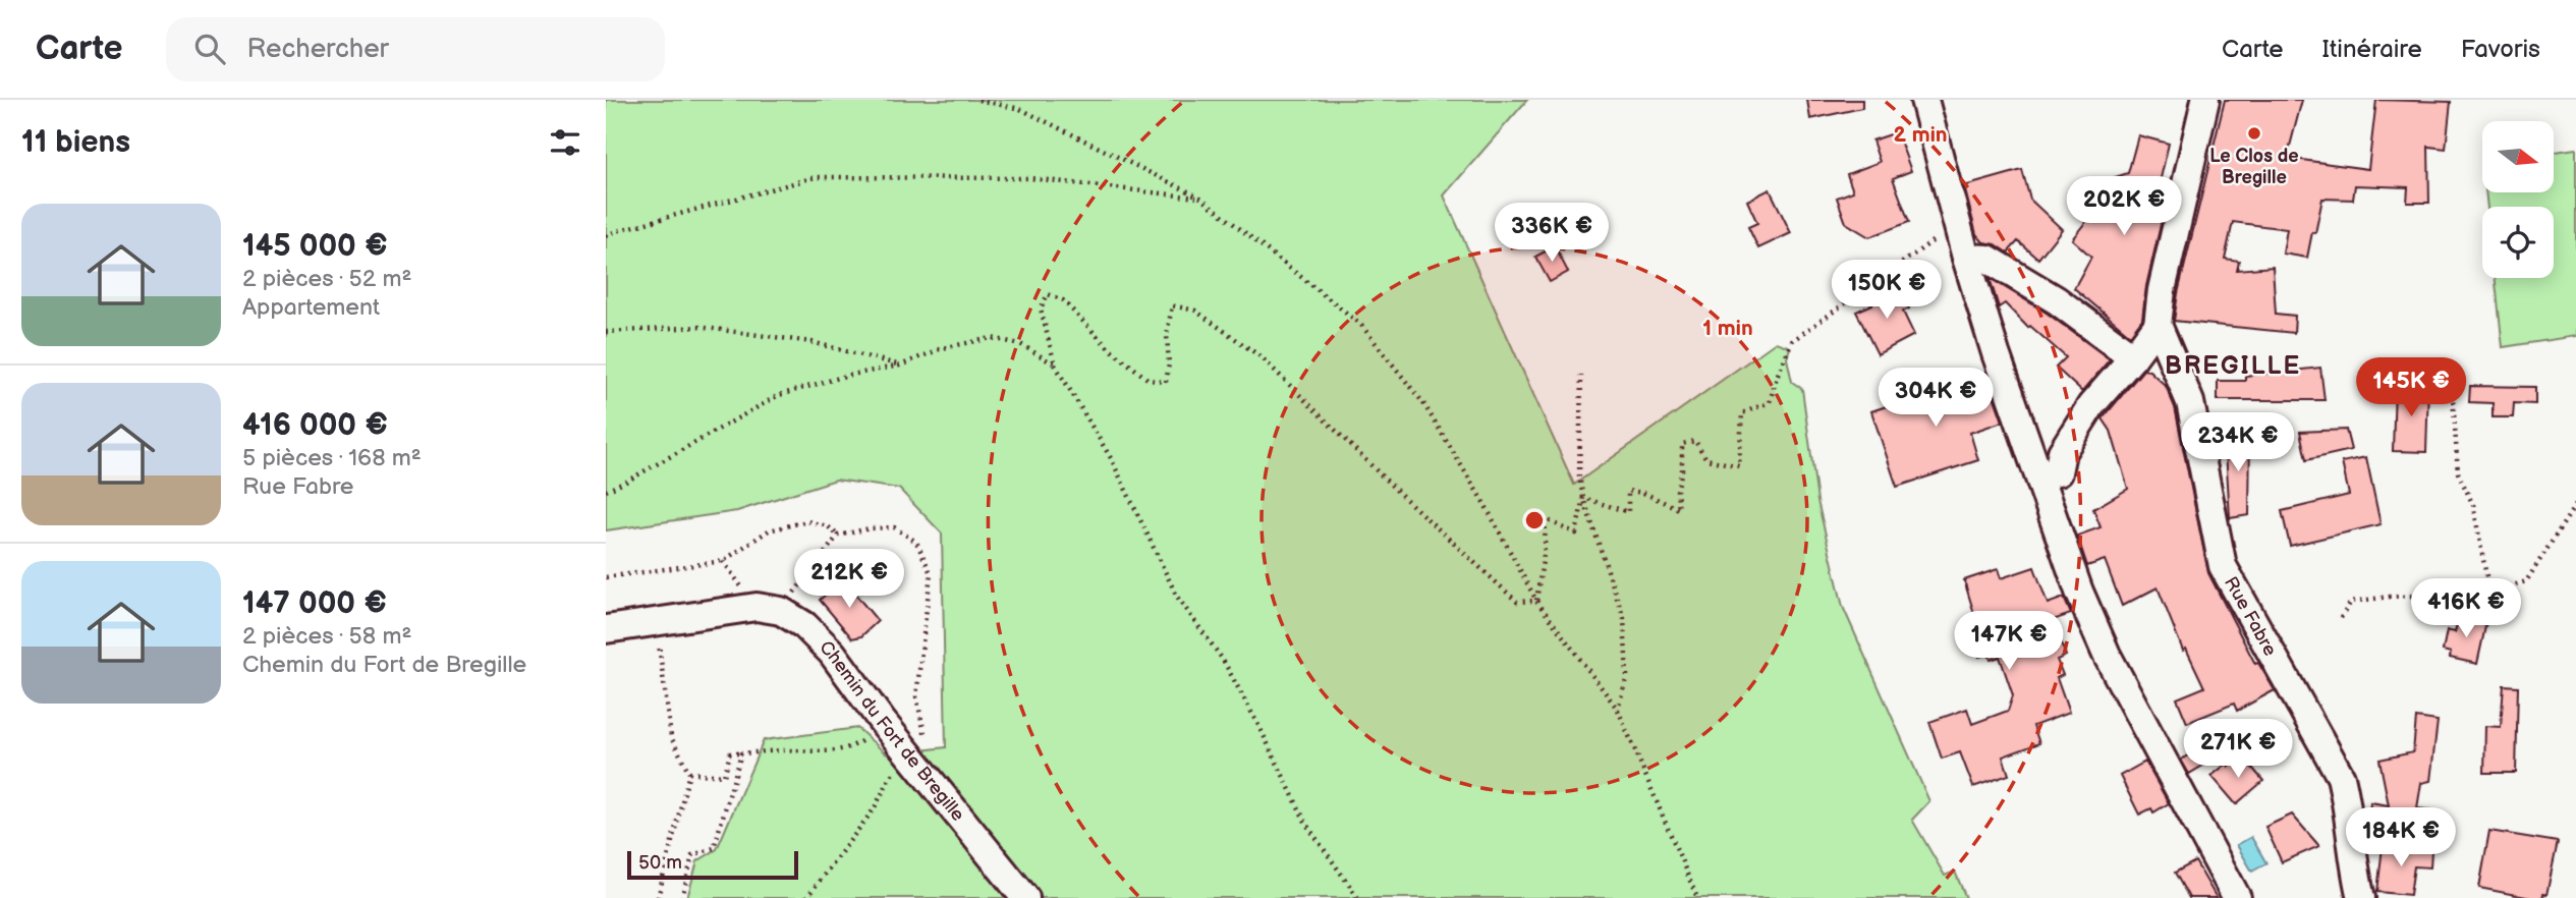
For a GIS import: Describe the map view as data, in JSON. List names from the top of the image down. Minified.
{"streets":{"street":["Rue Fabre","Chemin du Fort de Bregille"]},"districts":["BREGILLE"],"places":["Le Clos de Bregille"],"scale_bar":"50 m","north":"right","page":{"header":"Carte","search":"Rechercher","nav":["Carte","Itinéraire","Favoris"],"heading":"11 biens","price":["202K €","336K €","150K €","145K €","304K €","234K €","212K €","416K €","147K €","271K €","184K €"],"list":[{"name":"145 000 €","note":"2 pièces · 52 m² · Appartement"},{"name":"416 000 €","note":"5 pièces · 168 m² · Rue Fabre"},{"name":"147 000 €","note":"2 pièces · 58 m² · Chemin du Fort de Bregille"}],"scale":"50 m"},"rings":["2 min","1 min"]}
